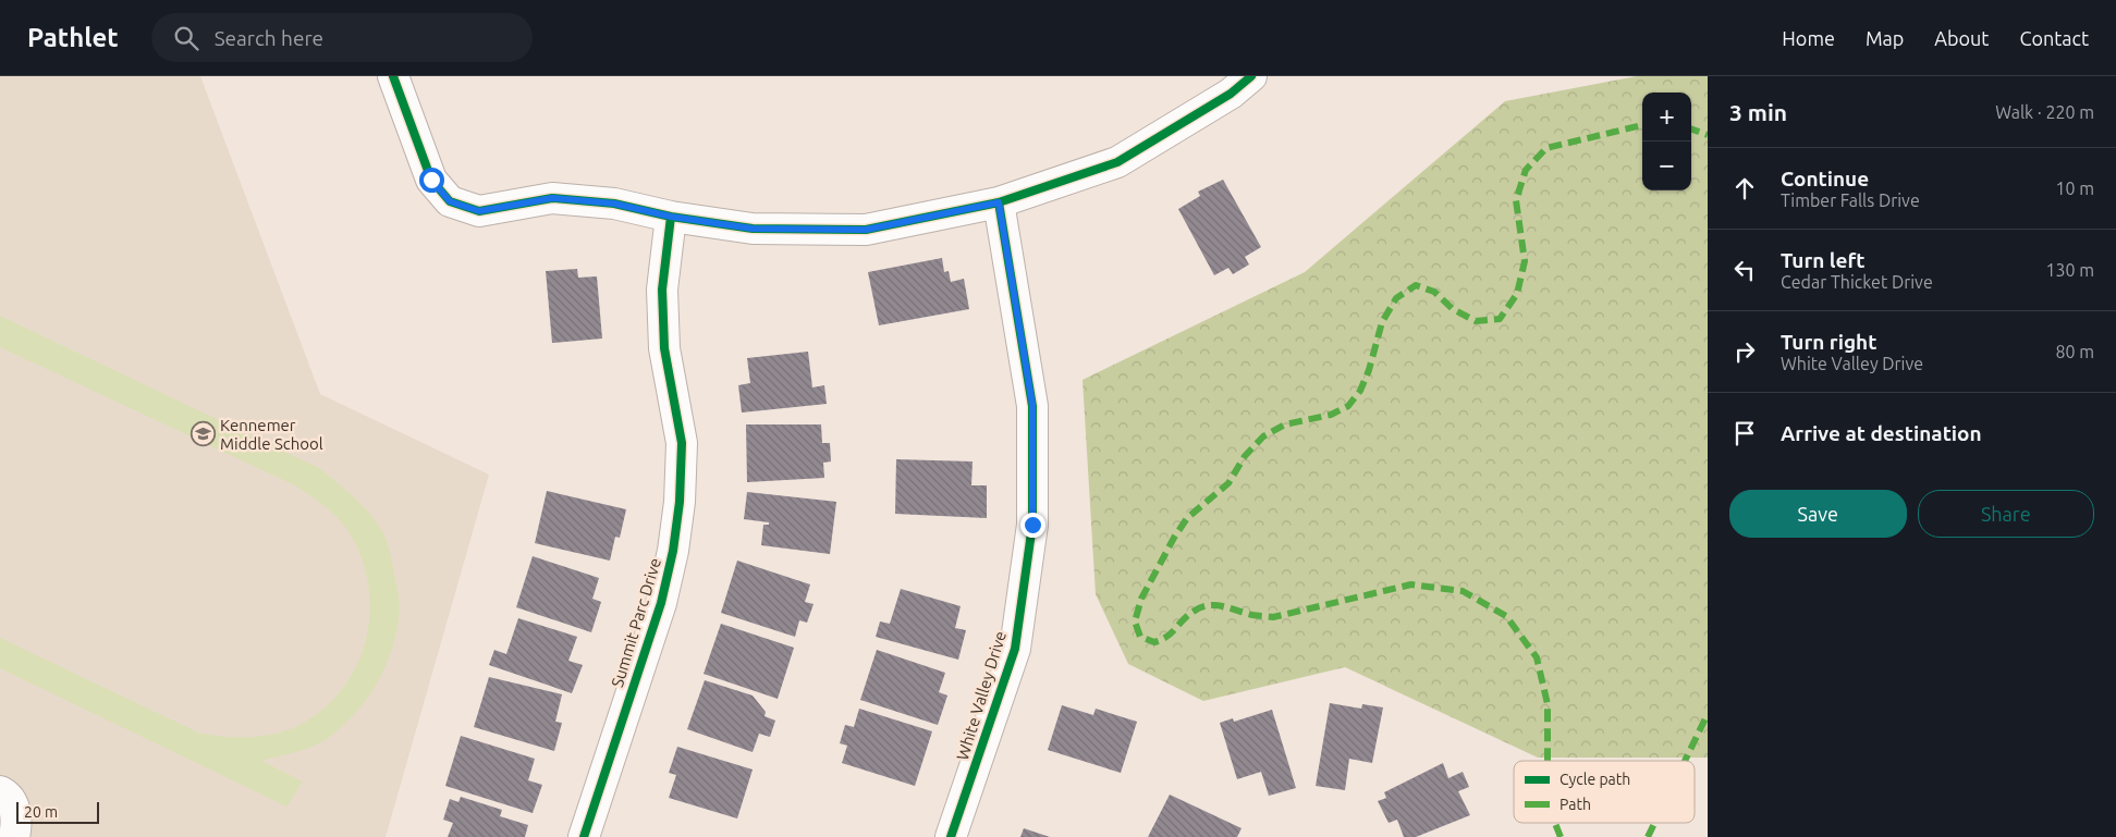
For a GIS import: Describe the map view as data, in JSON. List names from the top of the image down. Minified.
{"streets":{"street":["Summit Parc Drive","White Valley Drive"]},"places":{"school or university":["Kennemer Middle School"]},"legend":["Cycle path","Path"],"scale_bar":"20 m","page":{"header":"Pathlet","search":"Search here","nav":["Home","Map","About","Contact"],"heading":["3 min","Walk · 220 m"],"map_buttons":["+","−"],"list":[["Continue","Timber Falls Drive","10 m"],["Turn left","Cedar Thicket Drive","130 m"],["Turn right","White Valley Drive","80 m"],"Arrive at destination"],"buttons":["Save","Share"],"scale":"20 m"}}
